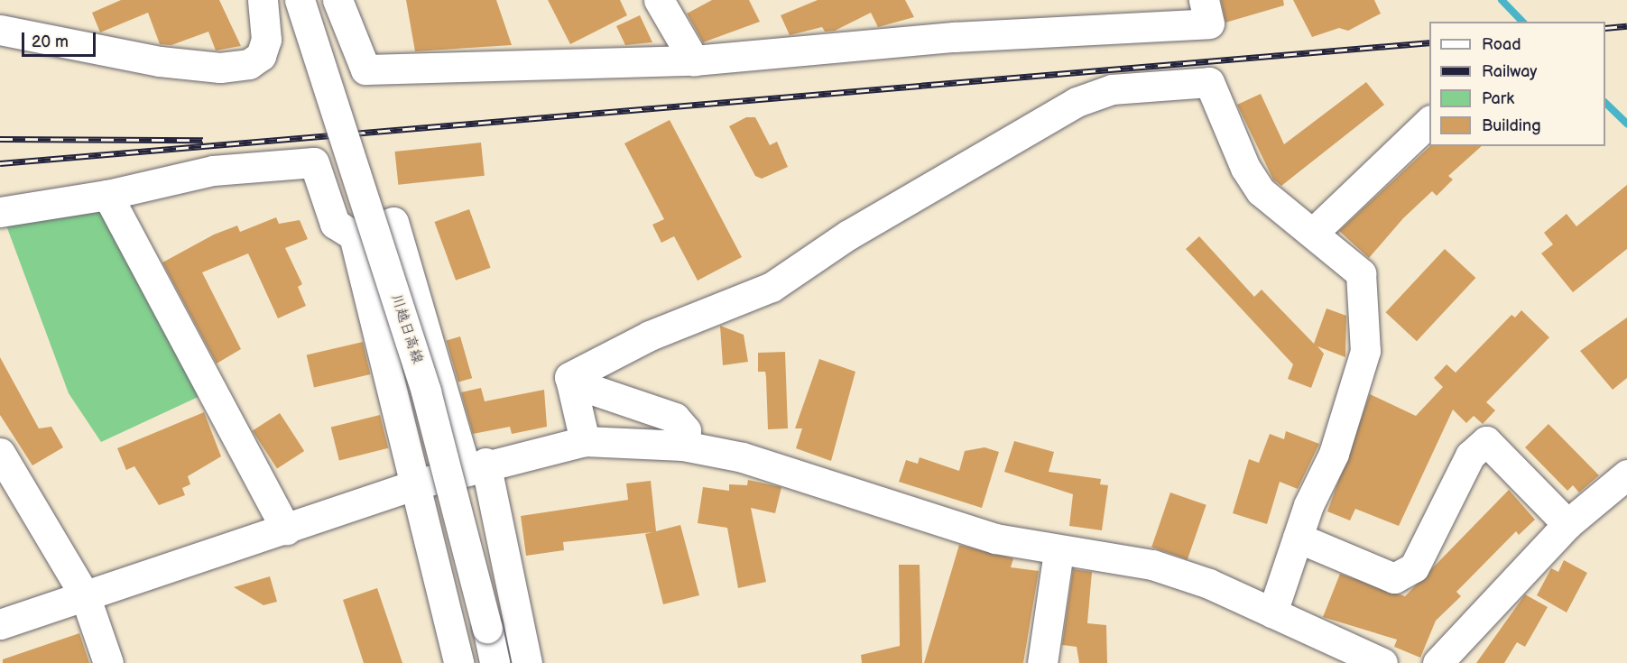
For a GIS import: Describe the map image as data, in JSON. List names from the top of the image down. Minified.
{"streets":{"street":["川越日高線"]},"legend":["Road","Railway","Park","Building"],"scale_bar":"20 m"}
